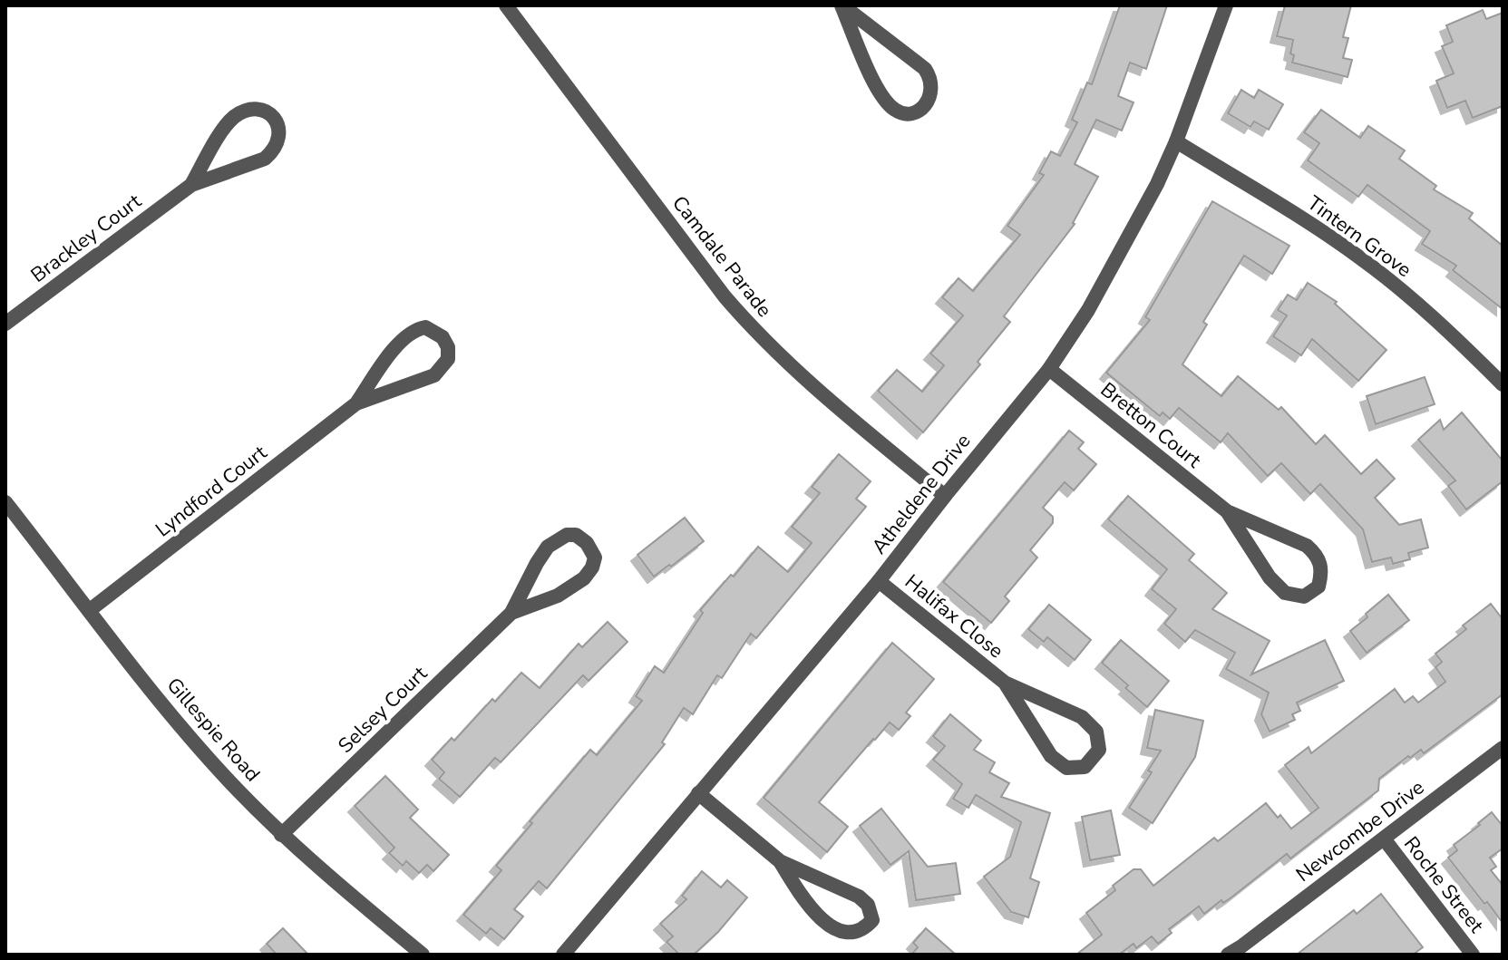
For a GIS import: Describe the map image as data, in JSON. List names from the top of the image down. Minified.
{"streets":{"street":["Tintern Grove","Brackley Court","Camdale Parade","Bretton Court","Lyndford Court","Atheldene Drive","Halifax Close","Selsey Court","Gillespie Road","Newcombe Drive","Roche Street"]},"crossings":[["Tintern Grove","Atheldene Drive"],["Camdale Parade","Atheldene Drive"],["Bretton Court","Atheldene Drive"],["Lyndford Court","Gillespie Road"],["Atheldene Drive","Halifax Close"],["Selsey Court","Gillespie Road"],["Newcombe Drive","Roche Street"]]}
